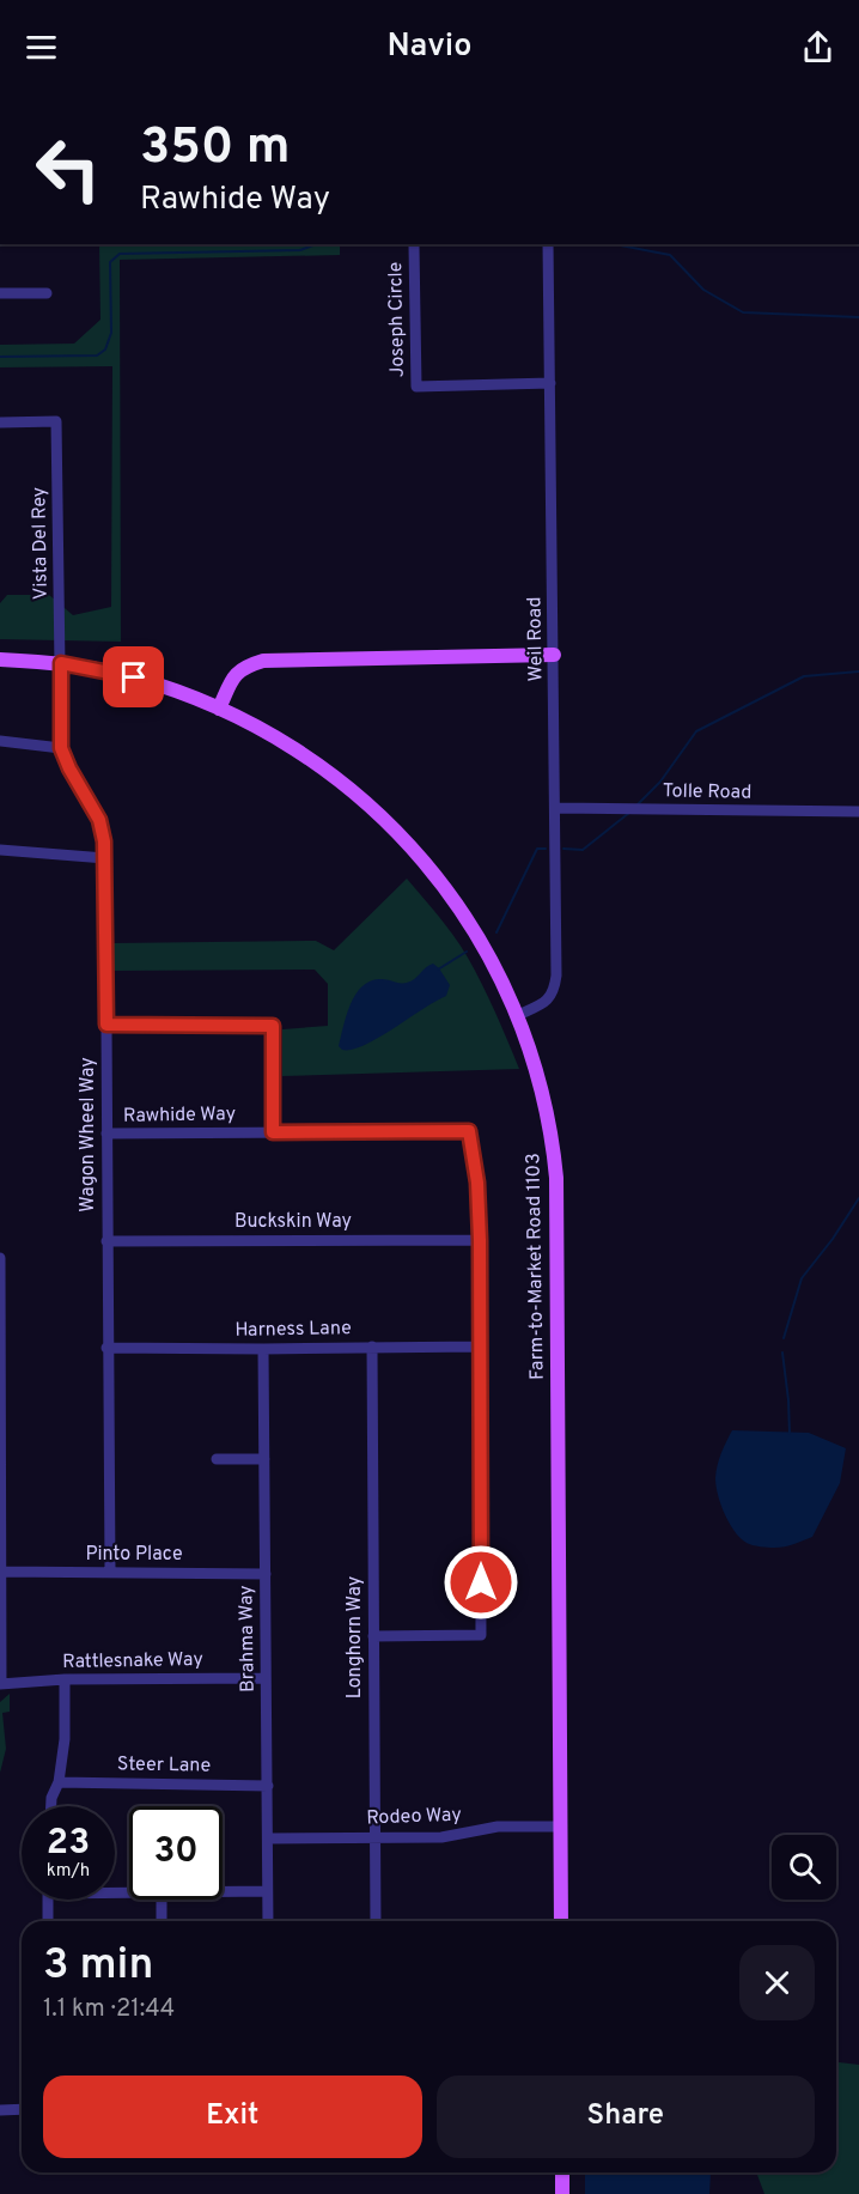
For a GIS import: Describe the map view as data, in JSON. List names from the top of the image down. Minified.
{"streets":{"main road":["Farm-to-Market Road 1103"],"street":["Joseph Circle","Vista Del Rey","Weil Road","Tolle Road","Rawhide Way","Wagon Wheel Way","Buckskin Way","Harness Lane","Pinto Place","Longhorn Way","Brahma Way","Rattlesnake Way","Steer Lane","Rodeo Way"]},"crossings":[["Joseph Circle","Weil Road"],["Vista Del Rey","Wagon Wheel Way"],["Vista Del Rey","Farm-to-Market Road 1103"],["Weil Road","Tolle Road"],["Weil Road","Farm-to-Market Road 1103"],["Rawhide Way","Wagon Wheel Way"],["Rawhide Way","Buckskin Way"],["Wagon Wheel Way","Buckskin Way"],["Wagon Wheel Way","Farm-to-Market Road 1103"],["Wagon Wheel Way","Harness Lane"],["Wagon Wheel Way","Pinto Place"],["Farm-to-Market Road 1103","Rodeo Way"],["Harness Lane","Longhorn Way"],["Harness Lane","Brahma Way"],["Pinto Place","Brahma Way"],["Longhorn Way","Rodeo Way"],["Brahma Way","Rattlesnake Way"],["Brahma Way","Steer Lane"],["Brahma Way","Rodeo Way"]],"page":{"header":"Navio","turn":["350 m","Rawhide Way"],"speed":"23 km/h","limit":"30","heading":["3 min","1.1 km · 21:44"],"buttons":["Exit","Share"]}}
